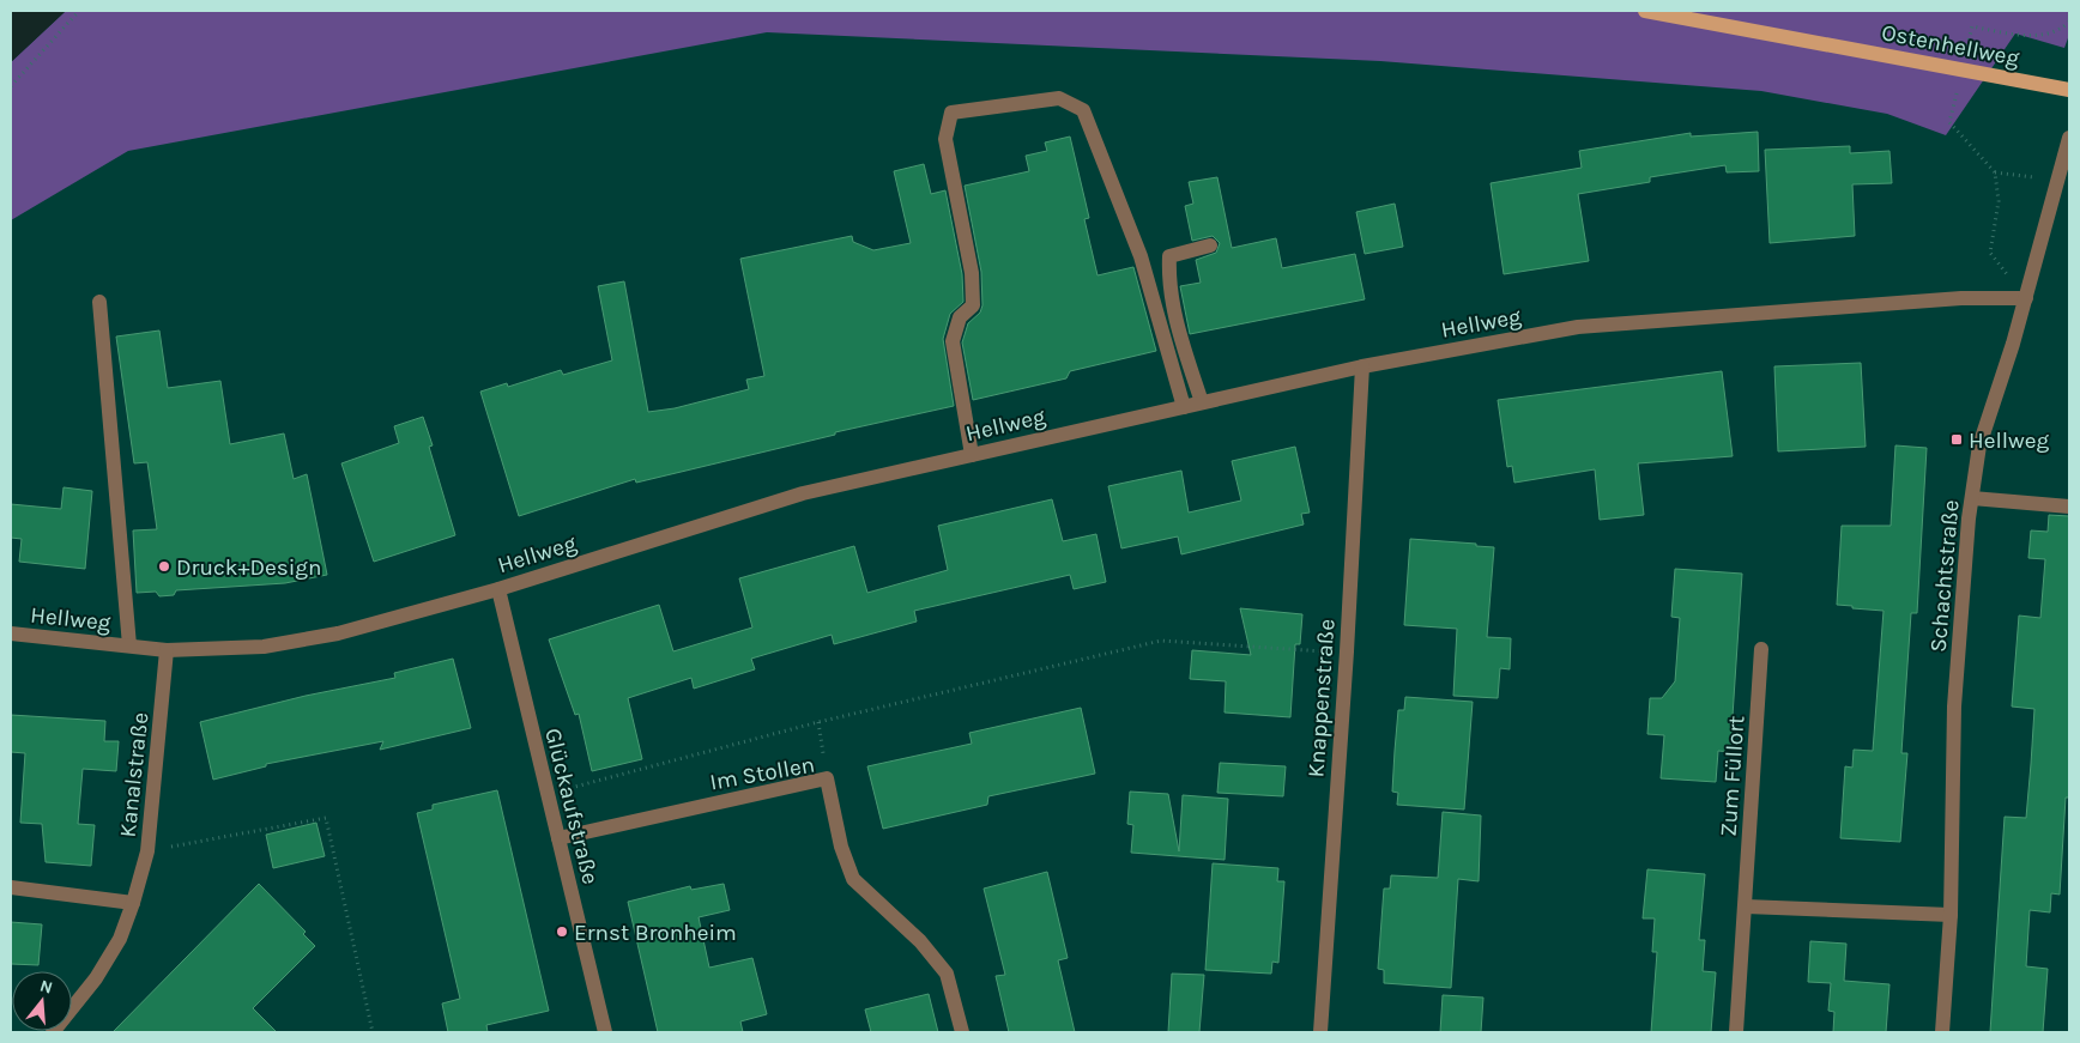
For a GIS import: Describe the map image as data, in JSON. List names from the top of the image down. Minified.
{"streets":{"main road":["Ostenhellweg"],"street":["Hellweg","Schachtstraße","Knappenstraße","Im Stollen","Kanalstraße","Zum Füllort","Glückaufstraße"]},"crossings":[["Hellweg","Schachtstraße"],["Hellweg","Knappenstraße"],["Hellweg","Kanalstraße"],["Hellweg","Glückaufstraße"],["Im Stollen","Glückaufstraße"]],"places":{"transit":["Hellweg"],"other":["Druck+Design","Ernst Bronheim"]},"north":"top"}
